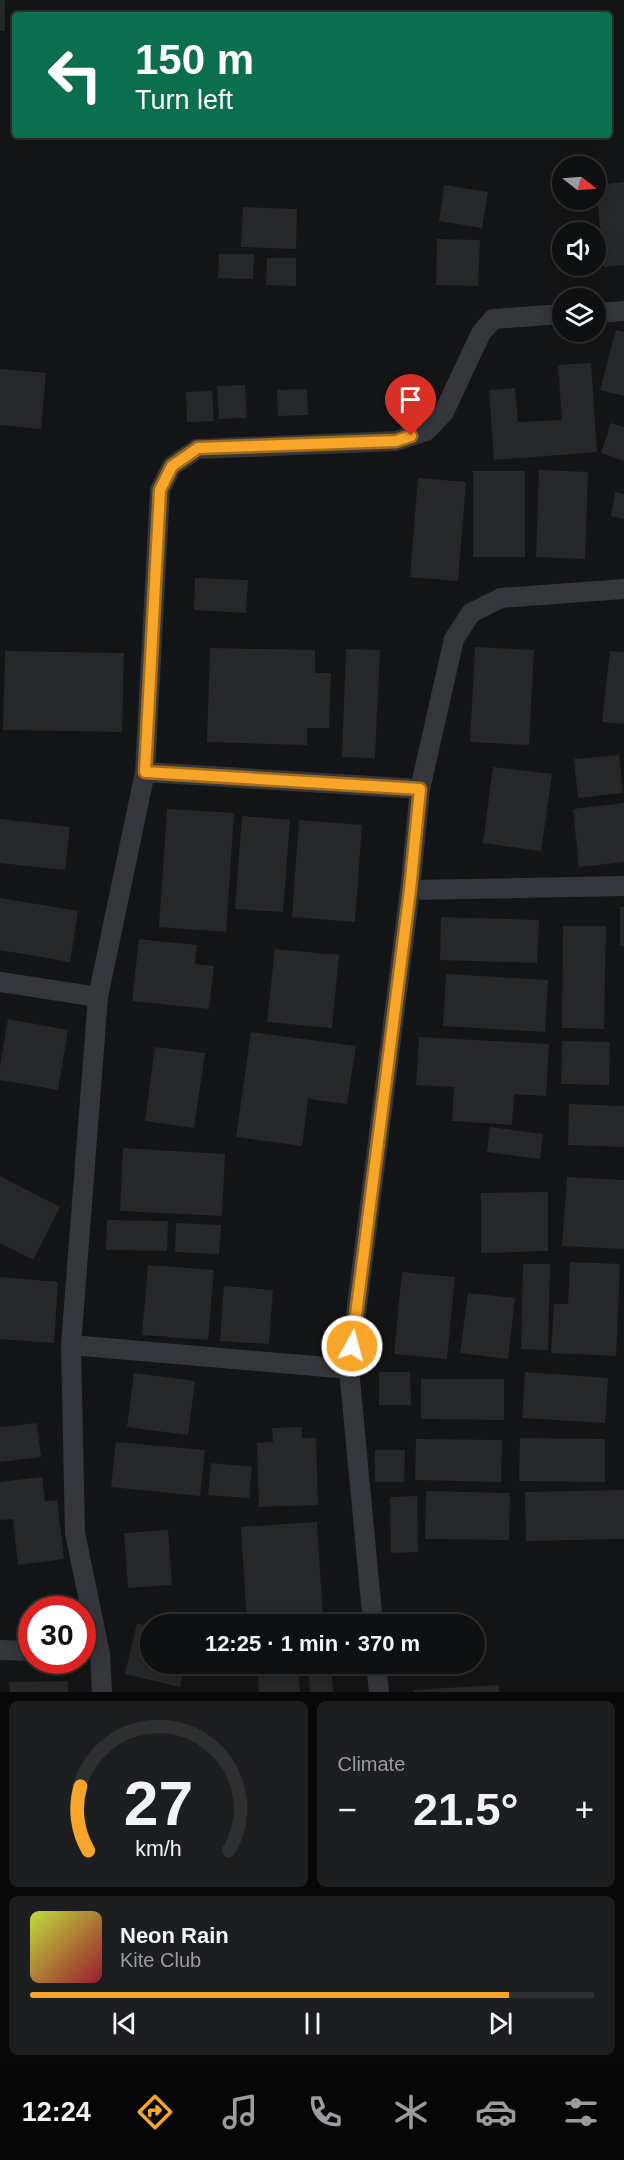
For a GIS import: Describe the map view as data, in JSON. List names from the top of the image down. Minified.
{"north":"right","page":{"turn":["150 m","Turn left"],"limit":"30","trip":"12:25 · 1 min · 370 m","tile":"Climate","heat":["−","21.5°","+"],"song":["Neon Rain","Kite Club"],"tabs":"12:24","gauge":["27","km/h"]}}
